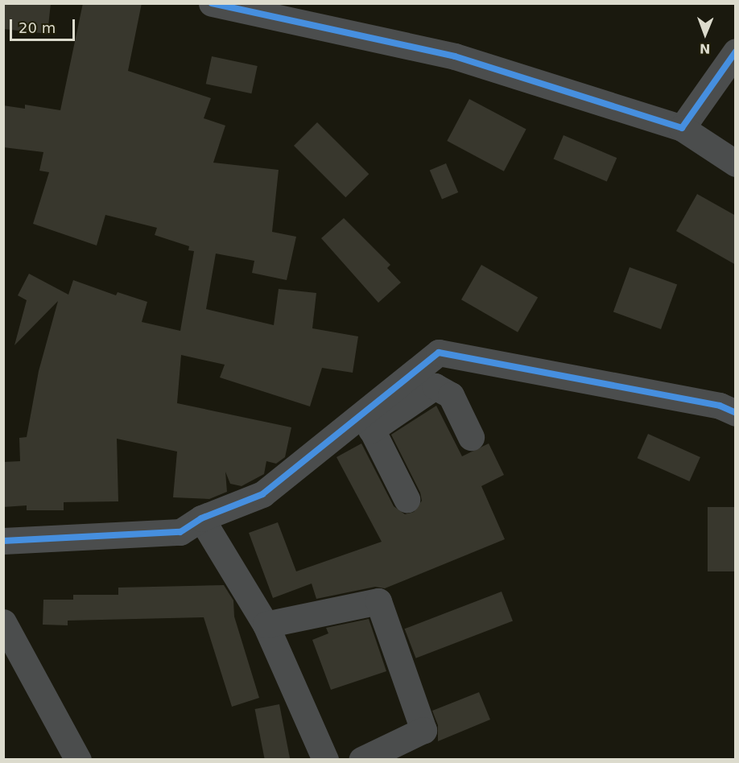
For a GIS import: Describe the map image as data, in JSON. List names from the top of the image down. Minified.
{"scale_bar":"20 m","north":"bottom"}
